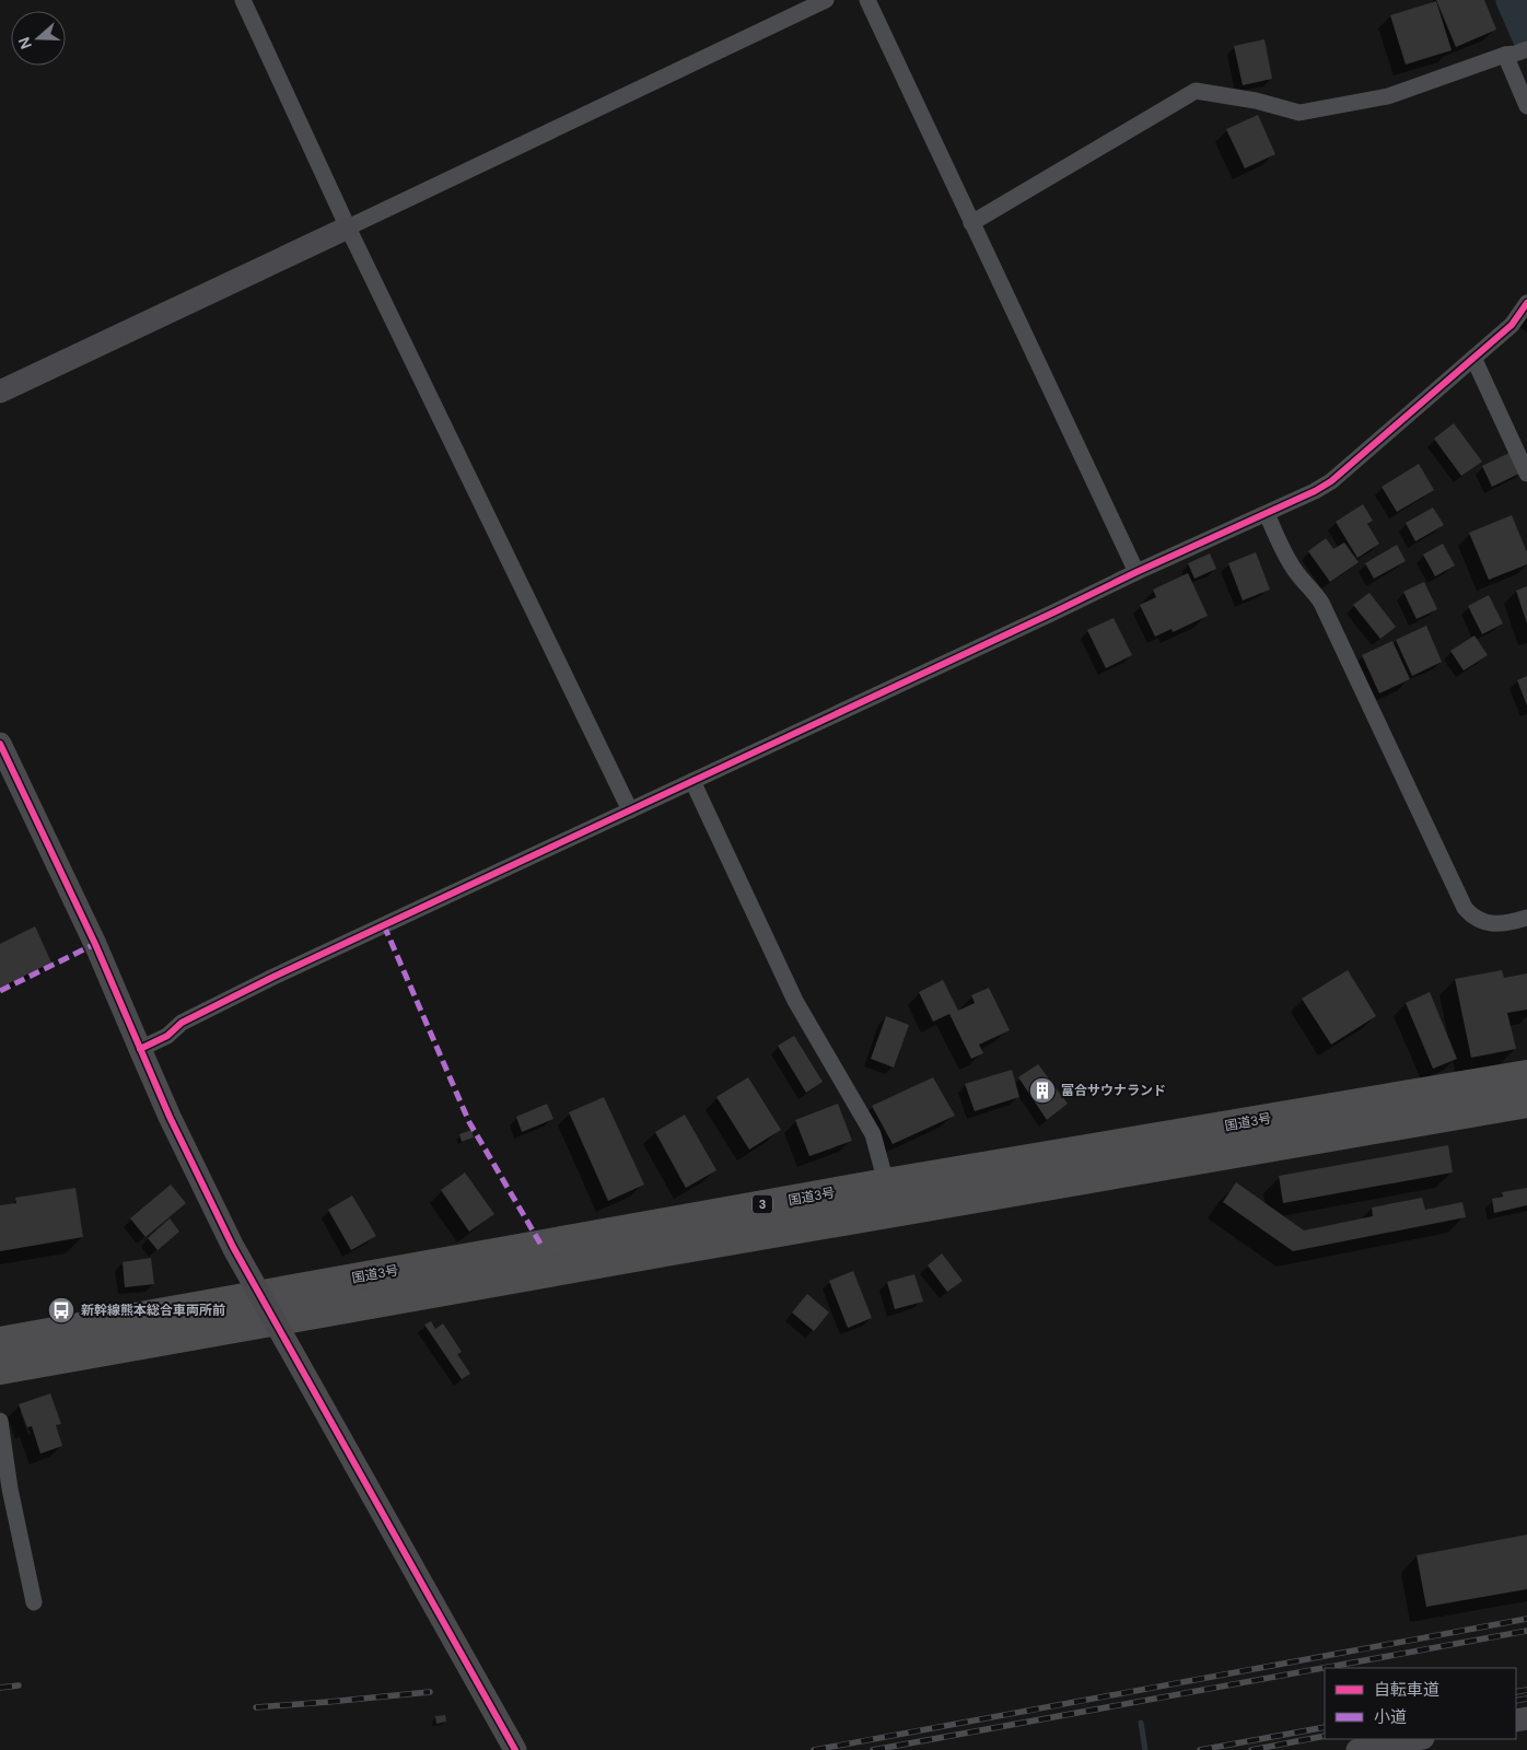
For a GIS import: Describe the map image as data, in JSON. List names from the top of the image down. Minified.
{"streets":{"highway":["国道3号","3"]},"places":{"building":["富合サウナランド"],"bus stop":["新幹線熊本総合車両所前"]},"legend":["自転車道","小道"],"north":"left"}
